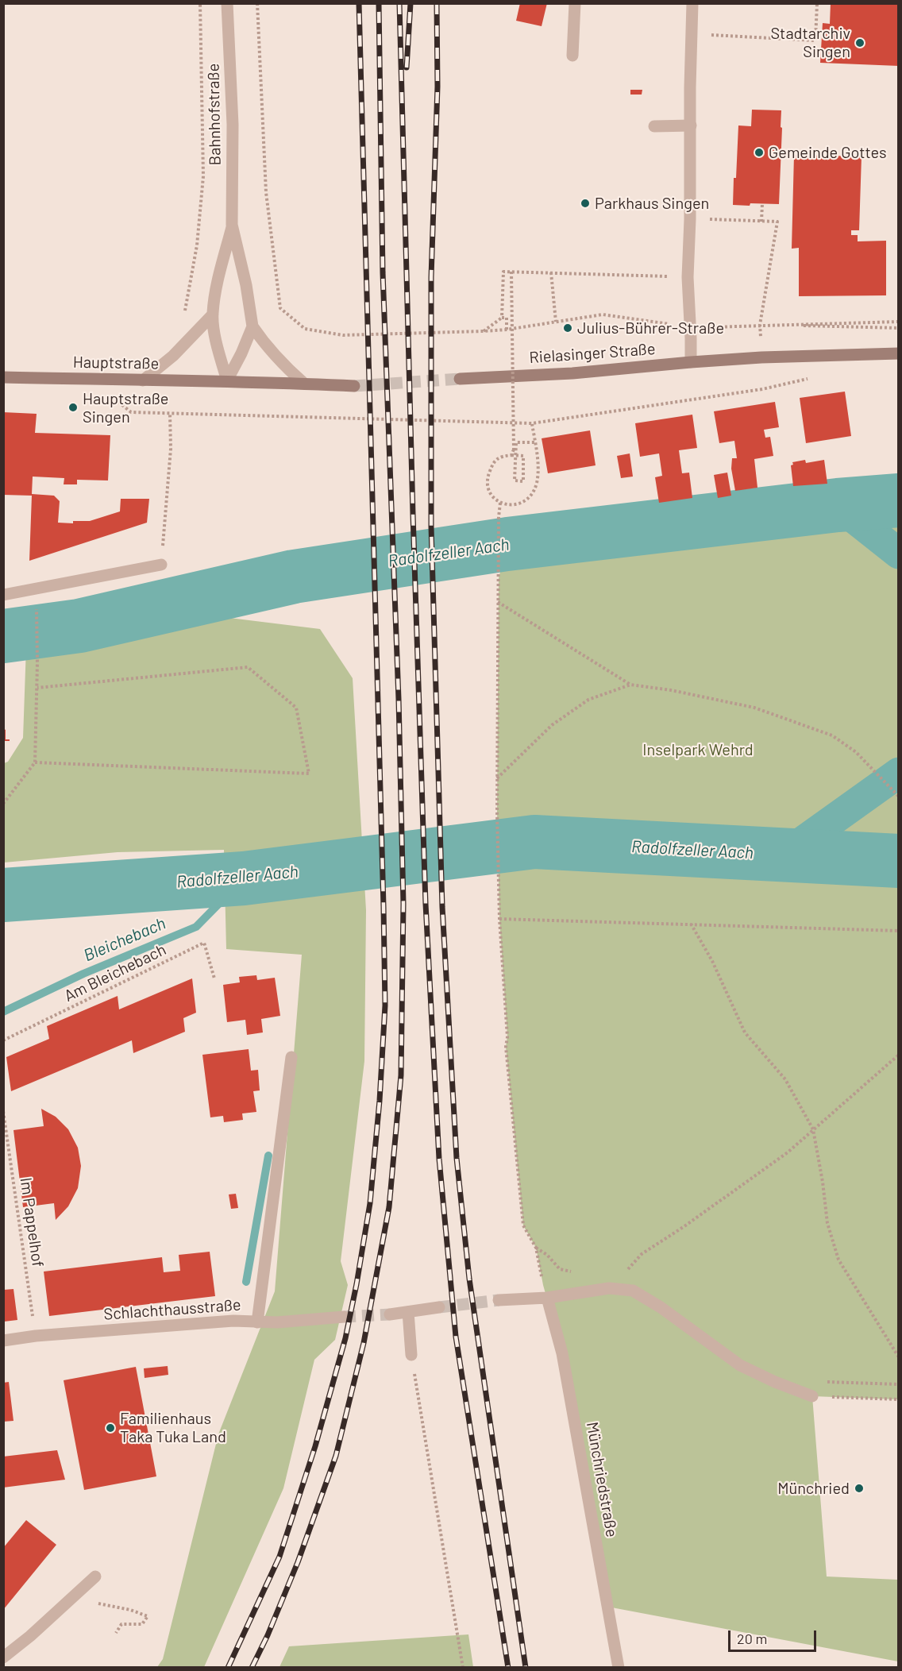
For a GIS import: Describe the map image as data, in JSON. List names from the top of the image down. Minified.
{"streets":{"main road":["Rielasinger Straße","Hauptstraße"],"street":["Bahnhofstraße","Schlachthausstraße","Münchriedstraße"],"path":["Am Bleichebach","Im Pappelhof"]},"crossings":[["Bahnhofstraße","Hauptstraße"],["Im Pappelhof","Schlachthausstraße"]],"water":["Radolfzeller Aach","Bleichebach"],"parks":["Inselpark Wehrd"],"places":["Stadtarchiv Singen","Gemeinde Gottes","Parkhaus Singen","Julius-Bührer-Straße","Hauptstraße Singen","Familienhaus Taka Tuka Land","Münchried"],"scale_bar":"20 m"}
